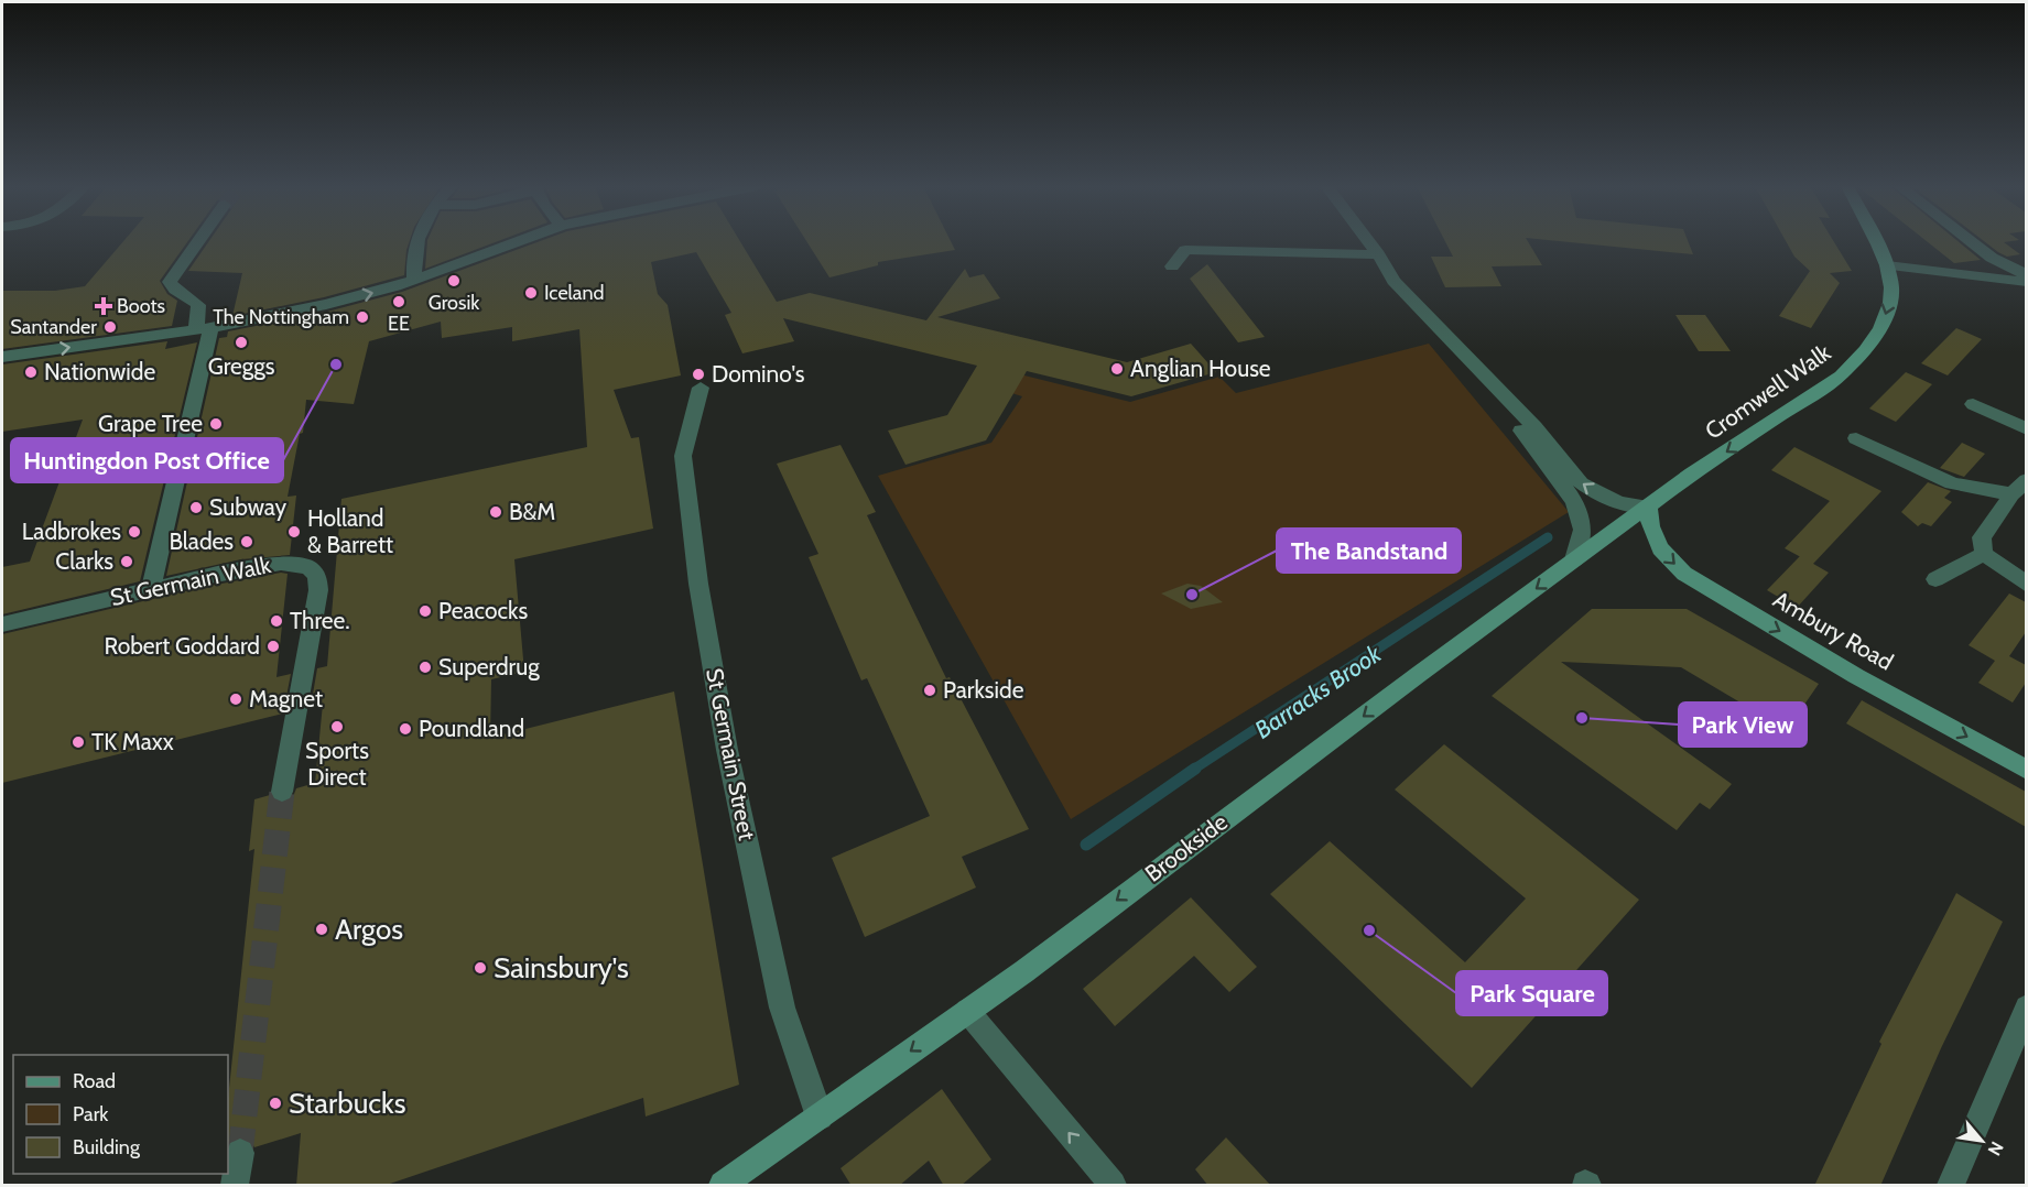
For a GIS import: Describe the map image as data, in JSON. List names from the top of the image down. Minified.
{"streets":{"main road":["Cromwell Walk","Ambury Road","Brookside"],"street":["St Germain Walk","St Germain Street"]},"crossings":[["Cromwell Walk","Ambury Road"],["Cromwell Walk","Brookside"],["Ambury Road","Brookside"],["St Germain Street","Brookside"]],"one_way":["Cromwell Walk","Ambury Road","Brookside"],"water":["Barracks Brook"],"places":{"other":["Grosik","Iceland","EE","The Nottingham","Santander","Greggs","Huntingdon Post Office","Anglian House","Nationwide","Domino's","Grape Tree","Subway","B&M","Ladbrokes","Holland & Barrett","Blades","Clarks","The Bandstand","Peacocks","Three.","Robert Goddard","Superdrug","Parkside","Magnet","Park View","Sports Direct","Poundland","TK Maxx","Argos","Park Square","Sainsbury's","Starbucks"],"health":["Boots"]},"legend":["Road","Park","Building"],"north":"bottom right"}
